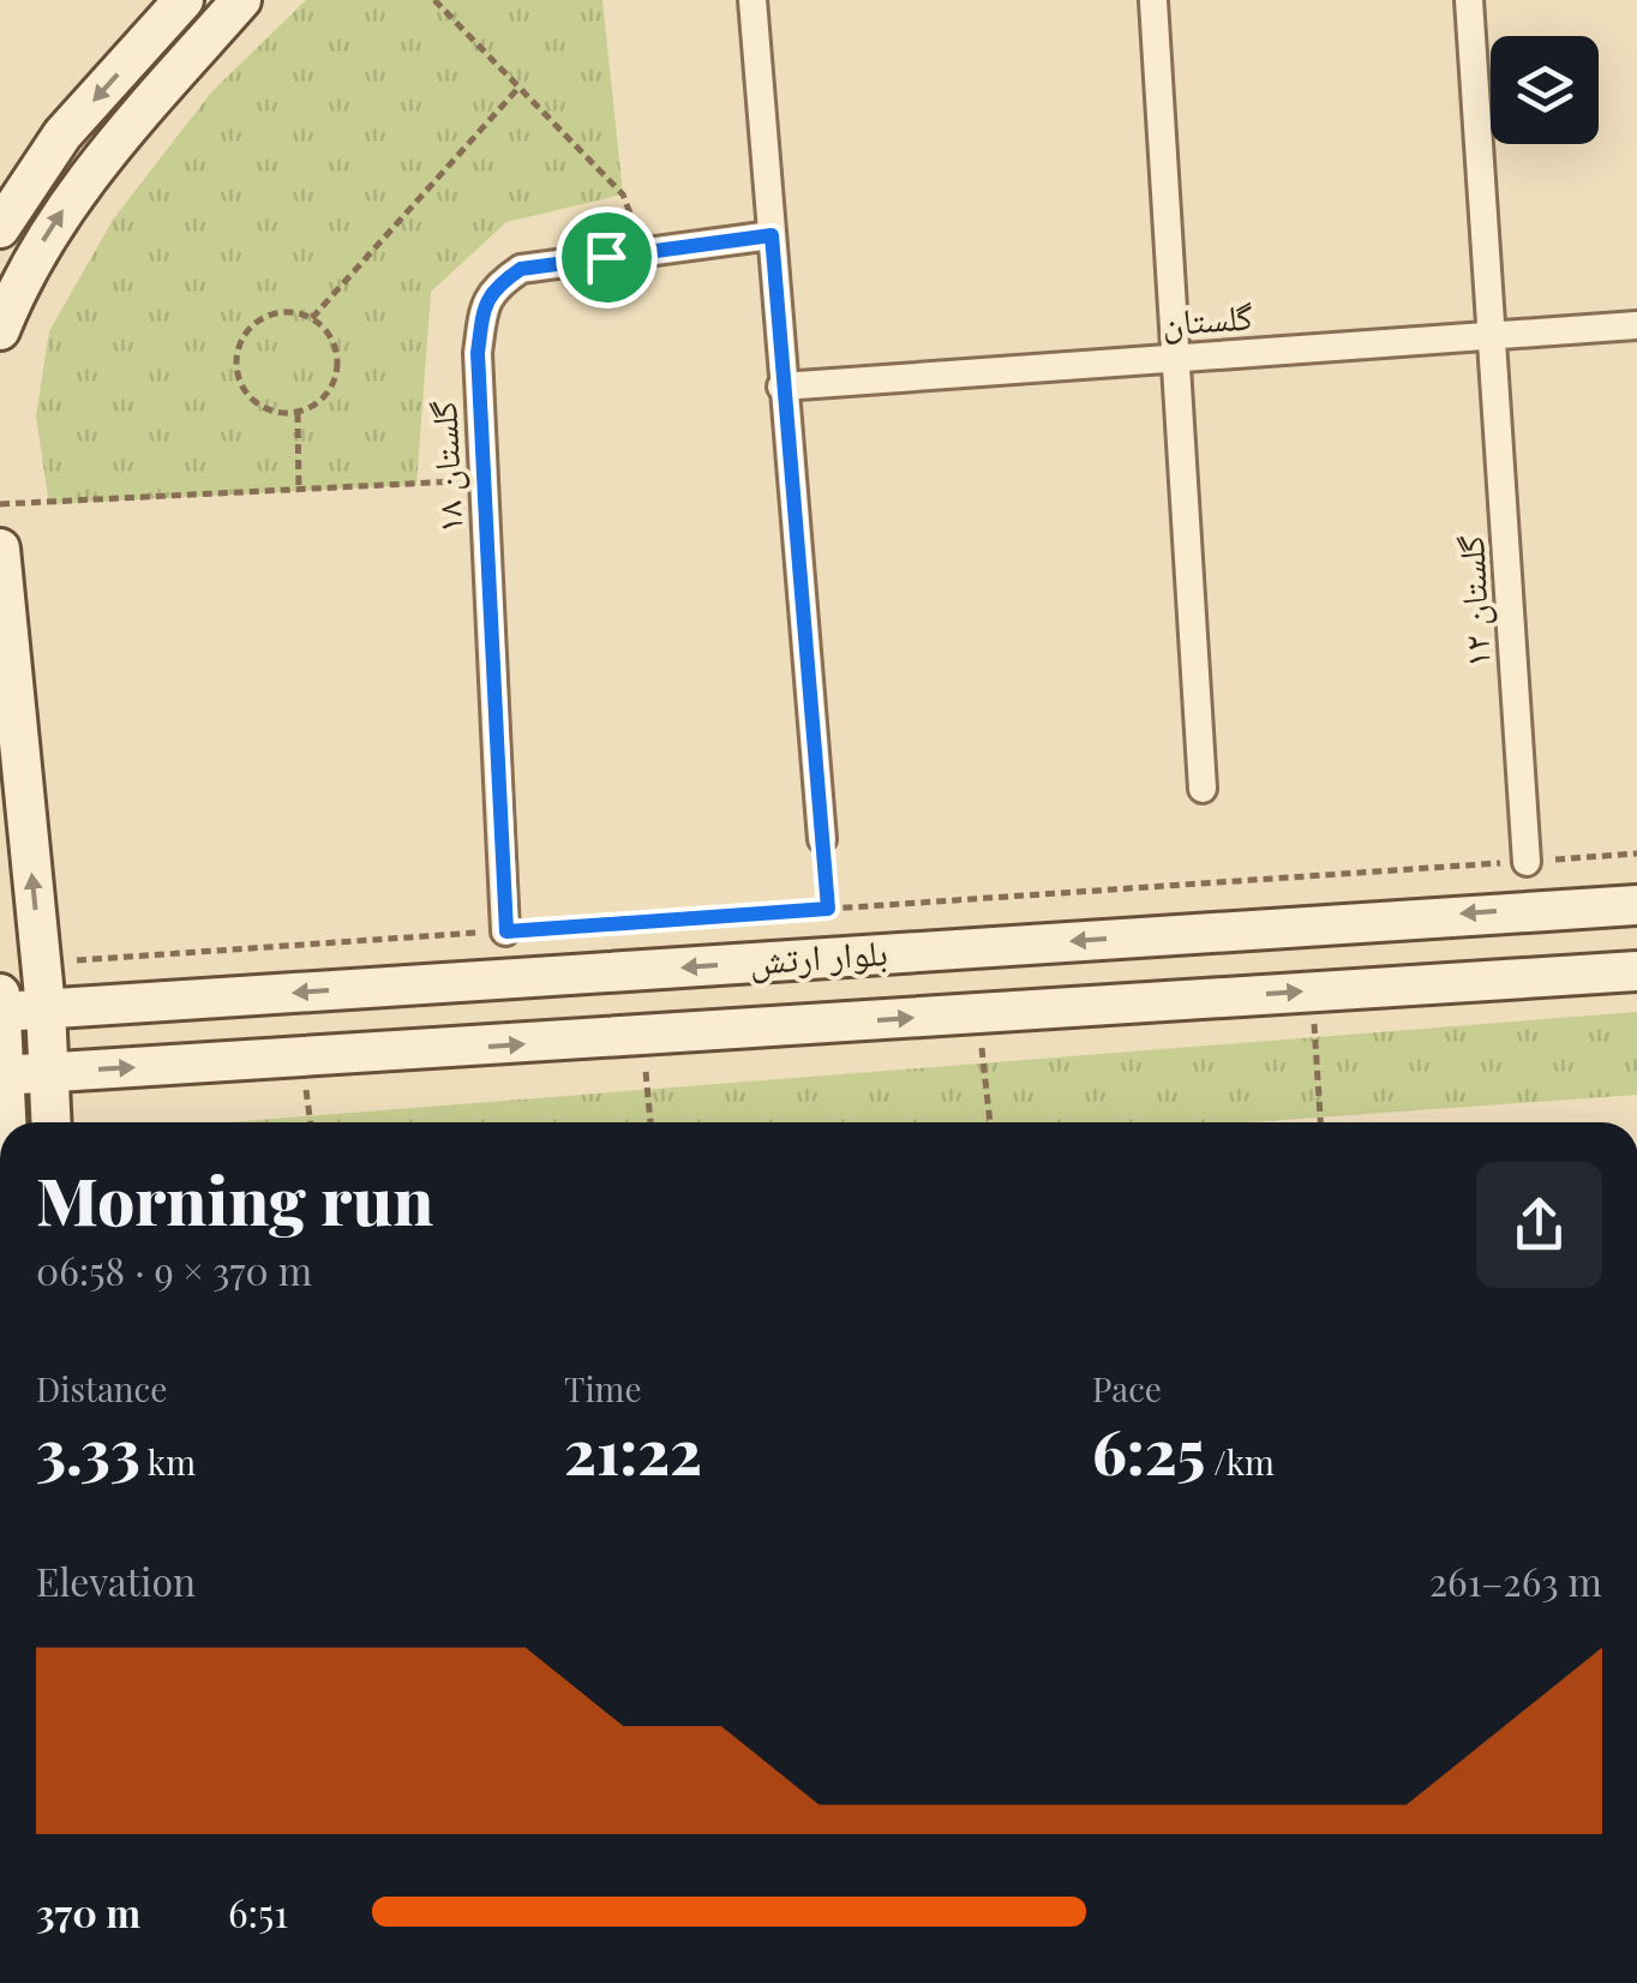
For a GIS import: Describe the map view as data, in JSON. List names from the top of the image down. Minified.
{"streets":{"main road":["بلوار ارتش"],"street":["گلستان","گلستان ۱۸","گلستان ۱۲"]},"crossings":[["گلستان","گلستان ۱۲"]],"page":{"heading":["Morning run","06:58 · 9 × 370 m"],"stats":[["Distance","3.33 km"],["Time","21:22"],["Pace","6:25 /km"]],"chart":["Elevation","261–263 m"],"list":[{"name":"370 m","note":"6:51"}]}}
